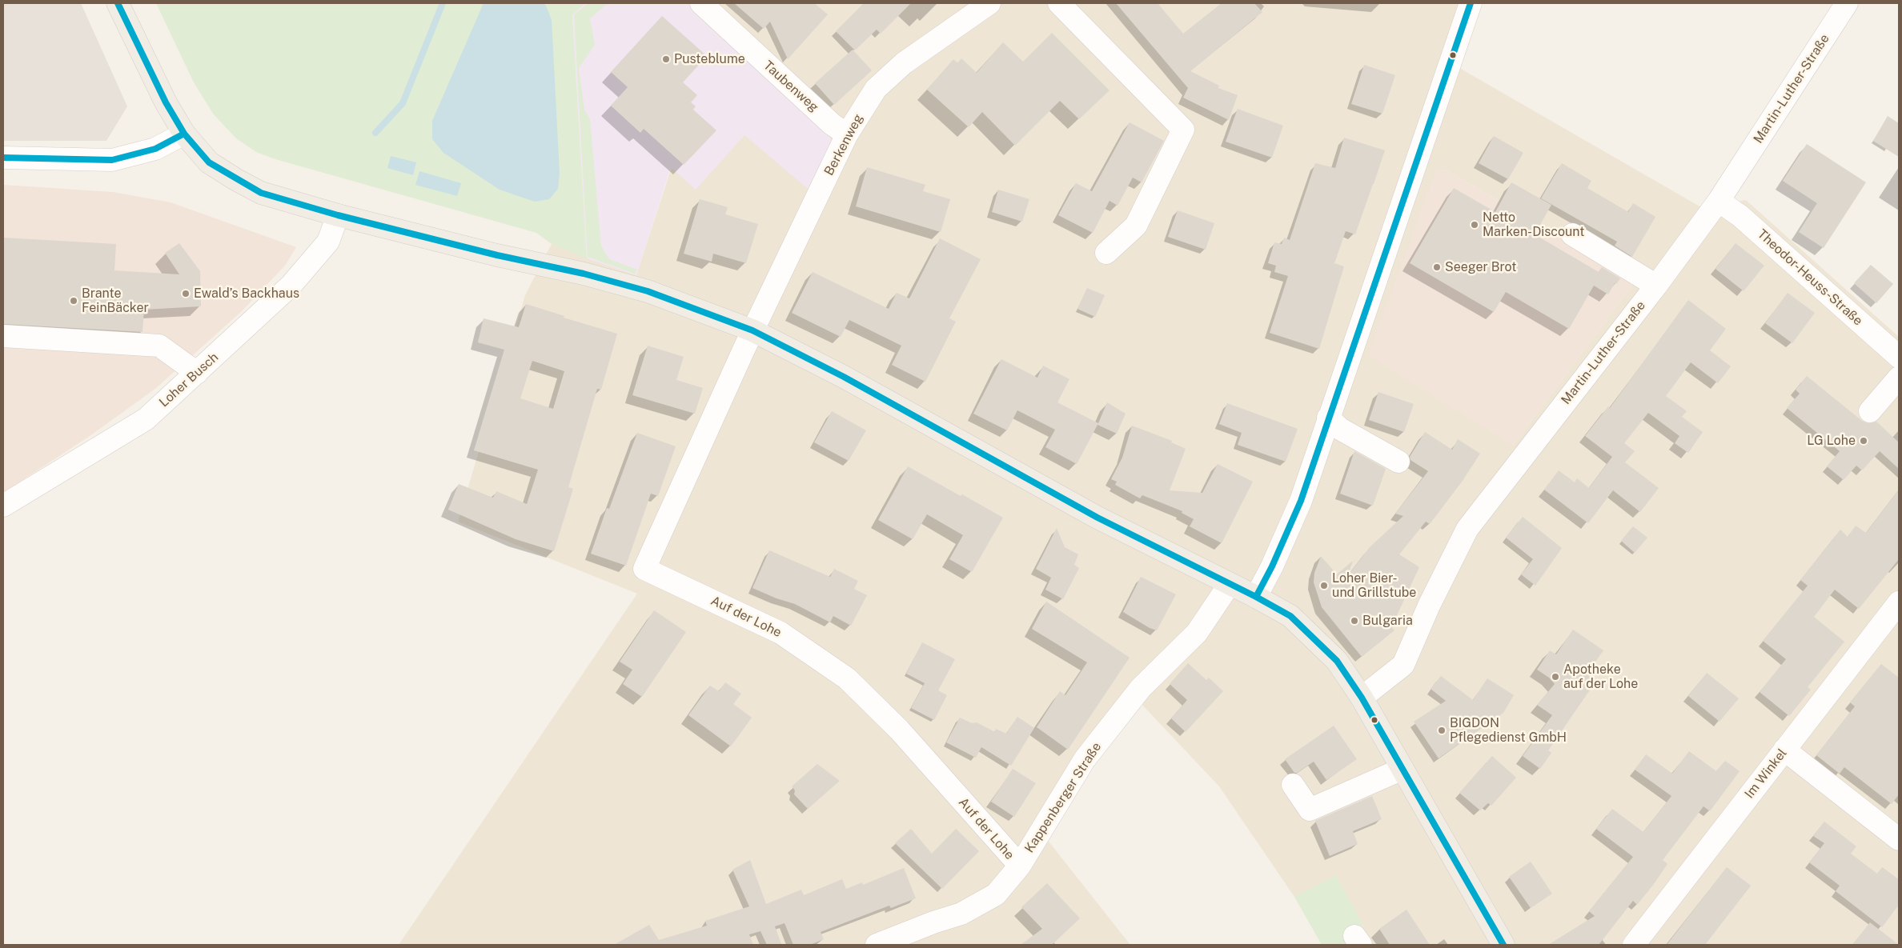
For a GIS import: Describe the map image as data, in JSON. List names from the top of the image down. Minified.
{"streets":{"street":["Taubenweg","Martin-Luther-Straße","Berkenweg","Theodor-Heuss-Straße","Loher Busch","Auf der Lohe","Im Winkel","Kappenberger Straße"]},"crossings":[["Taubenweg","Berkenweg"],["Martin-Luther-Straße","Theodor-Heuss-Straße"],["Berkenweg","Auf der Lohe"],["Auf der Lohe","Kappenberger Straße"]],"places":["Pusteblume","Netto Marken-Discount","Seeger Brot","Ewald’s Backhaus","Brante FeinBäcker","LG Lohe","Loher Bier- und Grillstube","Bulgaria","Apotheke auf der Lohe","BIGDON Pflegedienst GmbH"]}
